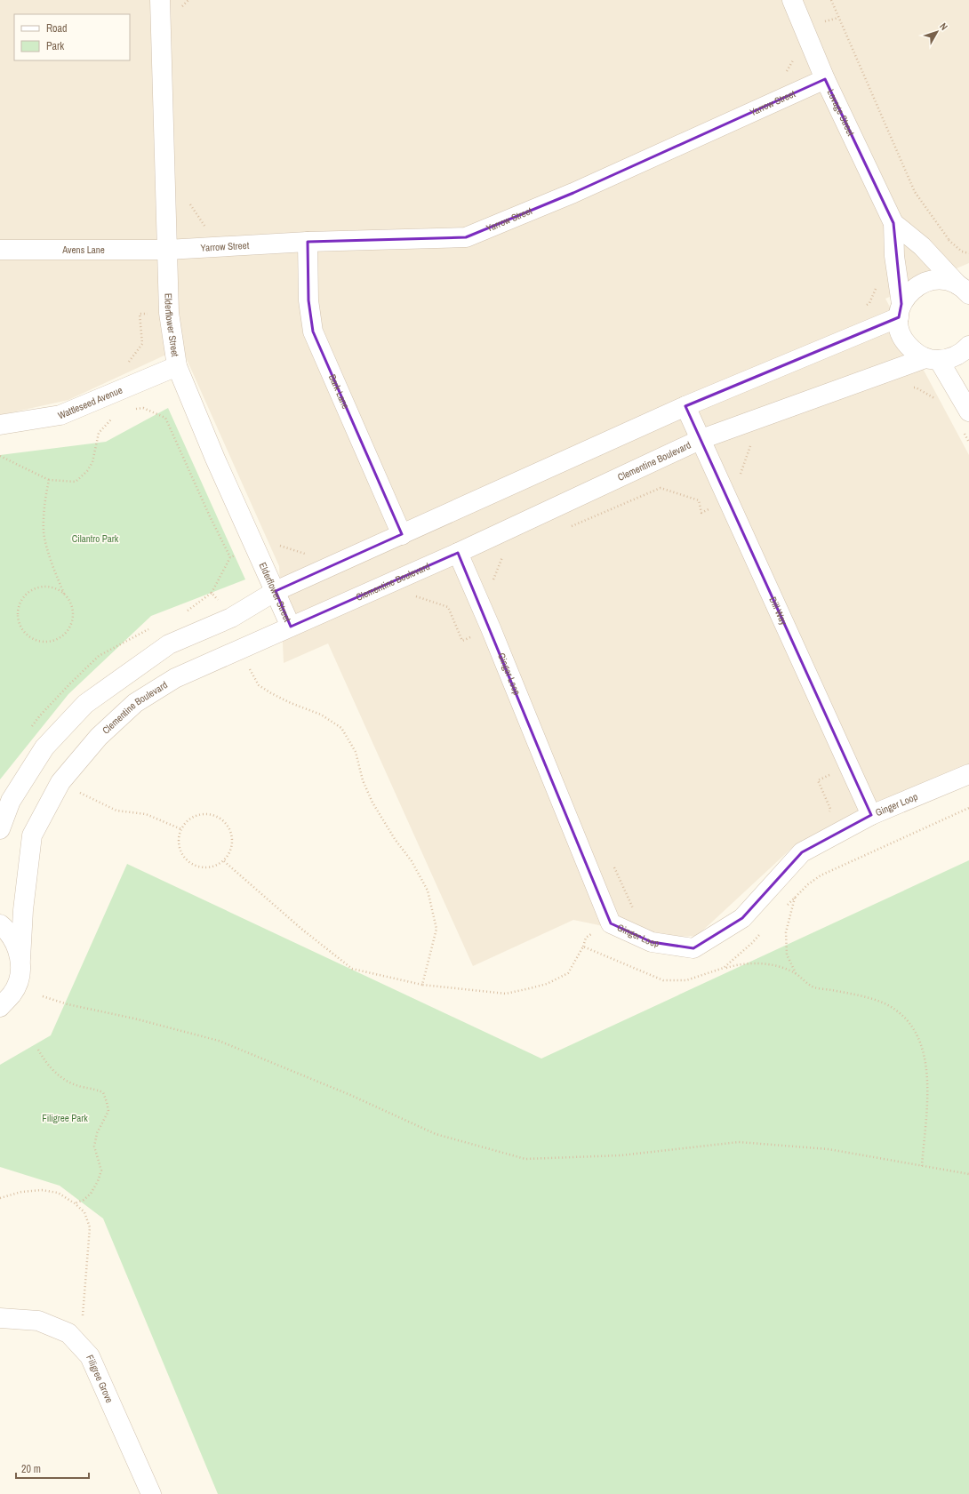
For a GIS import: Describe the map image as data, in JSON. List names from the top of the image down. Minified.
{"streets":{"street":["Yarrow Street","Lovage Street","Avens Lane","Elderflower Street","Bark Lane","Wattleseed Avenue","Clementine Boulevard","Dill Way","Ginger Loop","Filigree Grove"]},"crossings":[["Yarrow Street","Lovage Street"],["Yarrow Street","Avens Lane"],["Yarrow Street","Elderflower Street"],["Yarrow Street","Bark Lane"],["Lovage Street","Clementine Boulevard"],["Avens Lane","Elderflower Street"],["Elderflower Street","Wattleseed Avenue"],["Elderflower Street","Clementine Boulevard"],["Clementine Boulevard","Dill Way"],["Clementine Boulevard","Ginger Loop"],["Dill Way","Ginger Loop"]],"parks":["Cilantro Park","Filigree Park"],"legend":["Road","Park"],"scale_bar":"20 m","north":"top right"}
